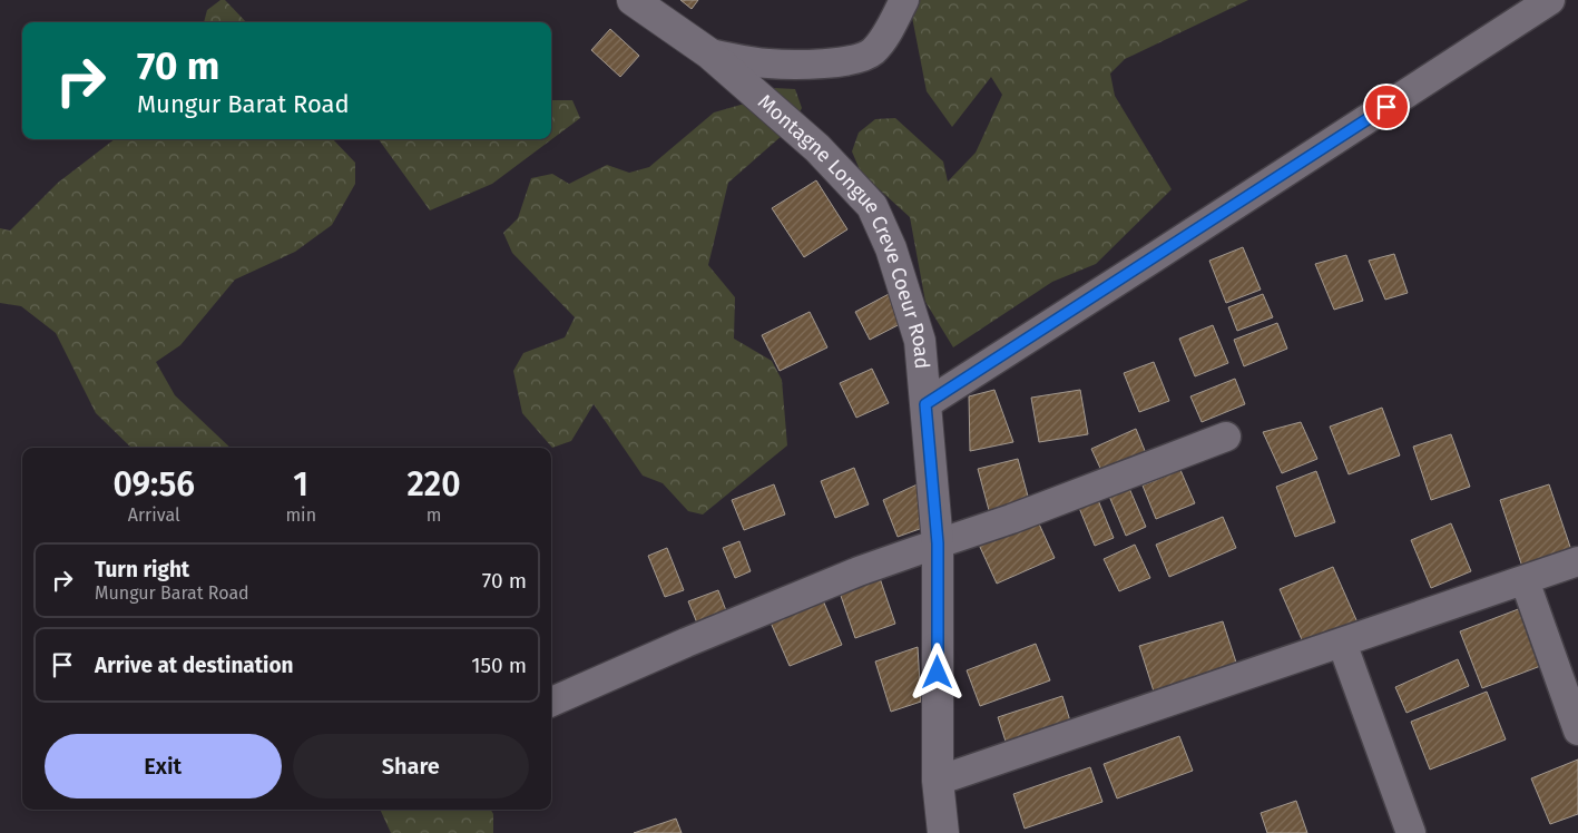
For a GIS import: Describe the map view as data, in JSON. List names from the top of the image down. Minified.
{"streets":{"main road":["Montagne Longue Creve Coeur Road"]},"page":{"turn":["70 m","Mungur Barat Road"],"eta":["09:56","Arrival","1","min","220","m"],"list":[{"name":"Turn right","note":"Mungur Barat Road","value":"70 m"},{"name":"Arrive at destination","value":"150 m"}],"buttons":["Exit","Share"]}}
